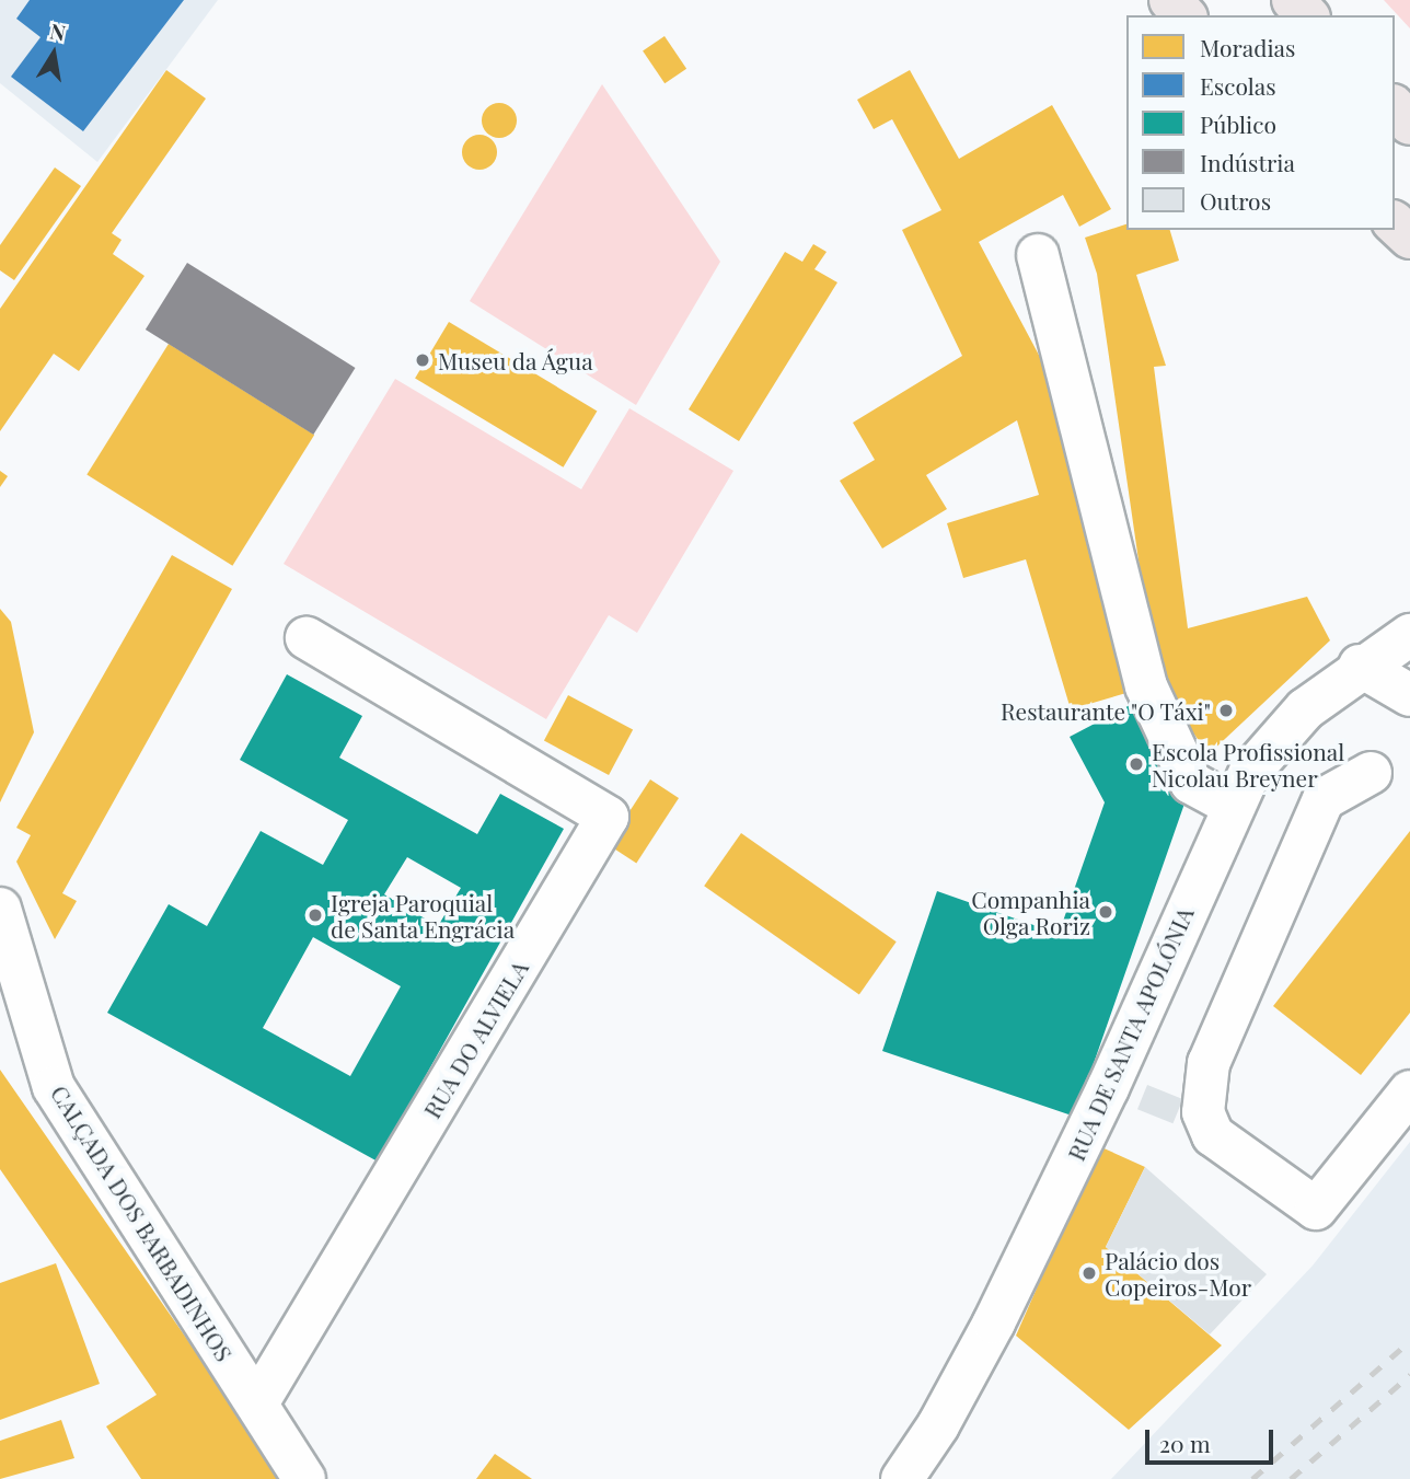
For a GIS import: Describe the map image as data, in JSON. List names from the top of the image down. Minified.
{"streets":{"street":["RUA DE SANTA APOLÓNIA","RUA DO ALVIELA","CALÇADA DOS BARBADINHOS"]},"crossings":[["RUA DO ALVIELA","CALÇADA DOS BARBADINHOS"]],"places":["Museu da Água","Restaurante \"O Táxi\"","Escola Profissional Nicolau Breyner","Companhia Olga Roriz","Igreja Paroquial de Santa Engrácia","Palácio dos Copeiros-Mor"],"legend":["Moradias","Escolas","Público","Indústria","Outros"],"scale_bar":"20 m","north":"top"}
